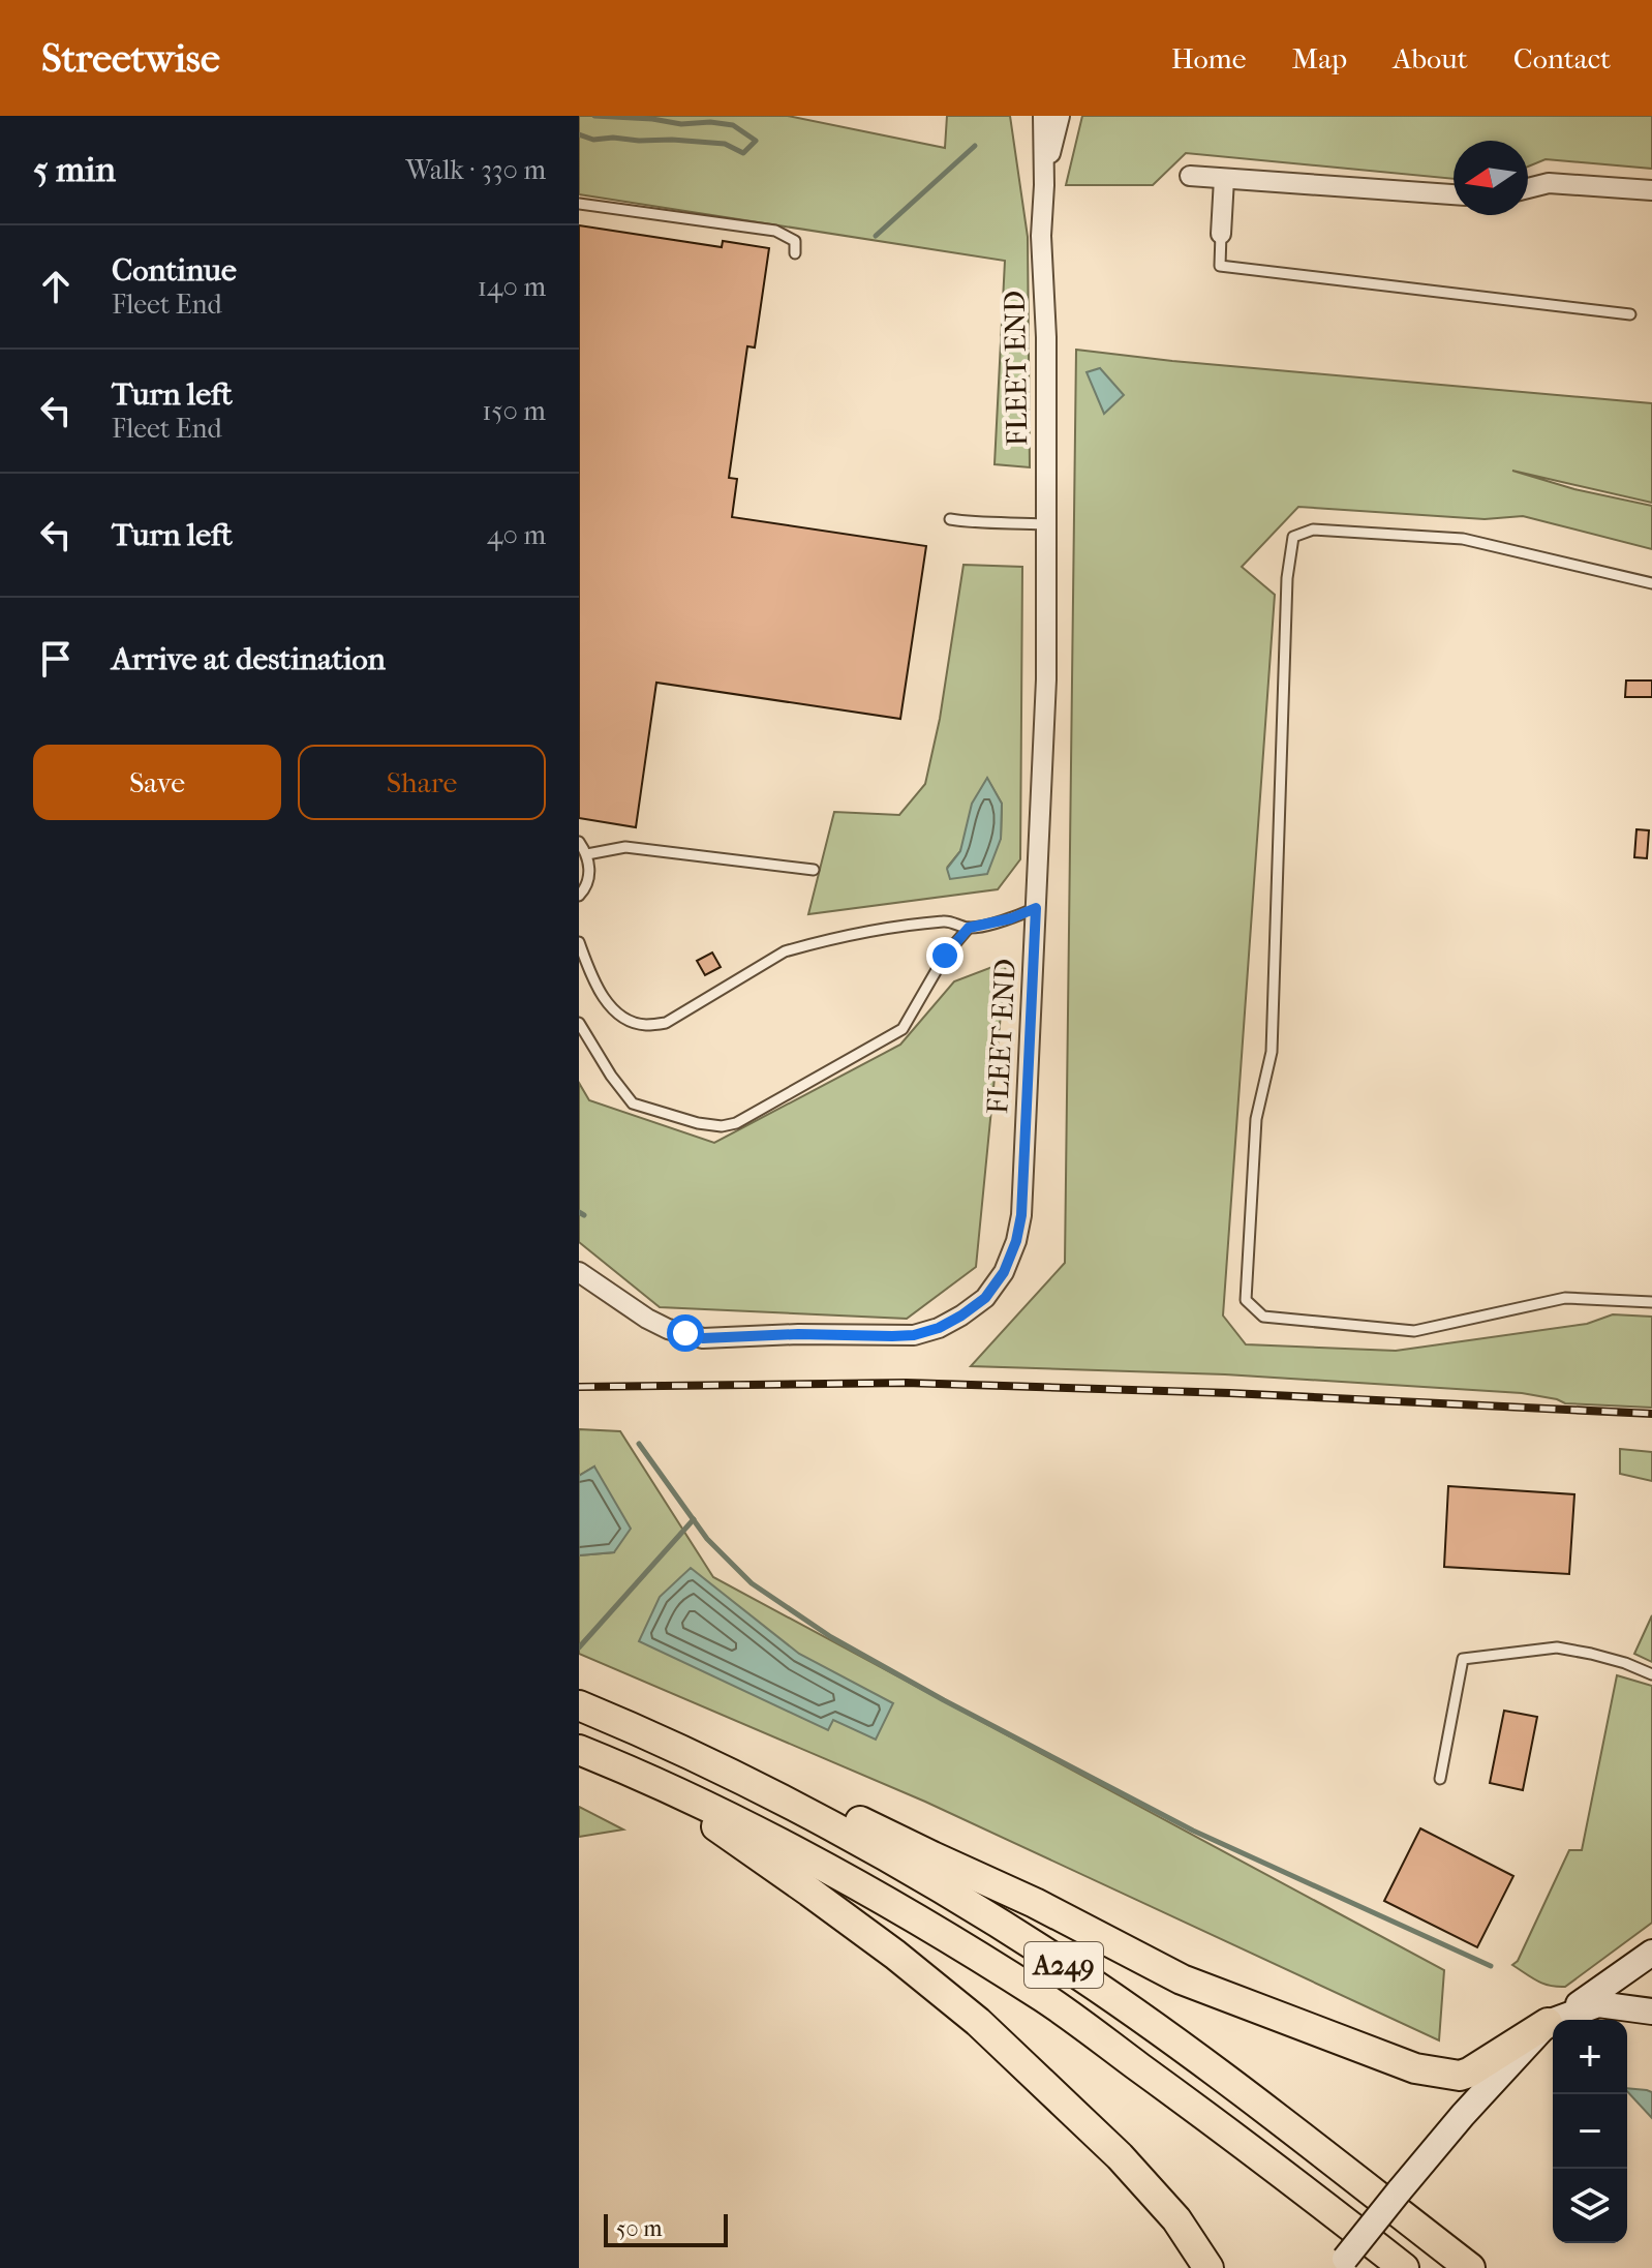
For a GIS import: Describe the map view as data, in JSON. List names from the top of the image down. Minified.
{"streets":{"highway":["A249"],"street":["FLEET END"]},"scale_bar":"50 m","north":"left","page":{"header":"Streetwise","nav":["Home","Map","About","Contact"],"heading":["5 min","Walk · 330 m"],"list":[["Continue","Fleet End","140 m"],["Turn left","Fleet End","150 m"],["Turn left","40 m"],"Arrive at destination"],"buttons":["Save","Share"],"map_buttons":["+","−"],"scale":"50 m"}}
